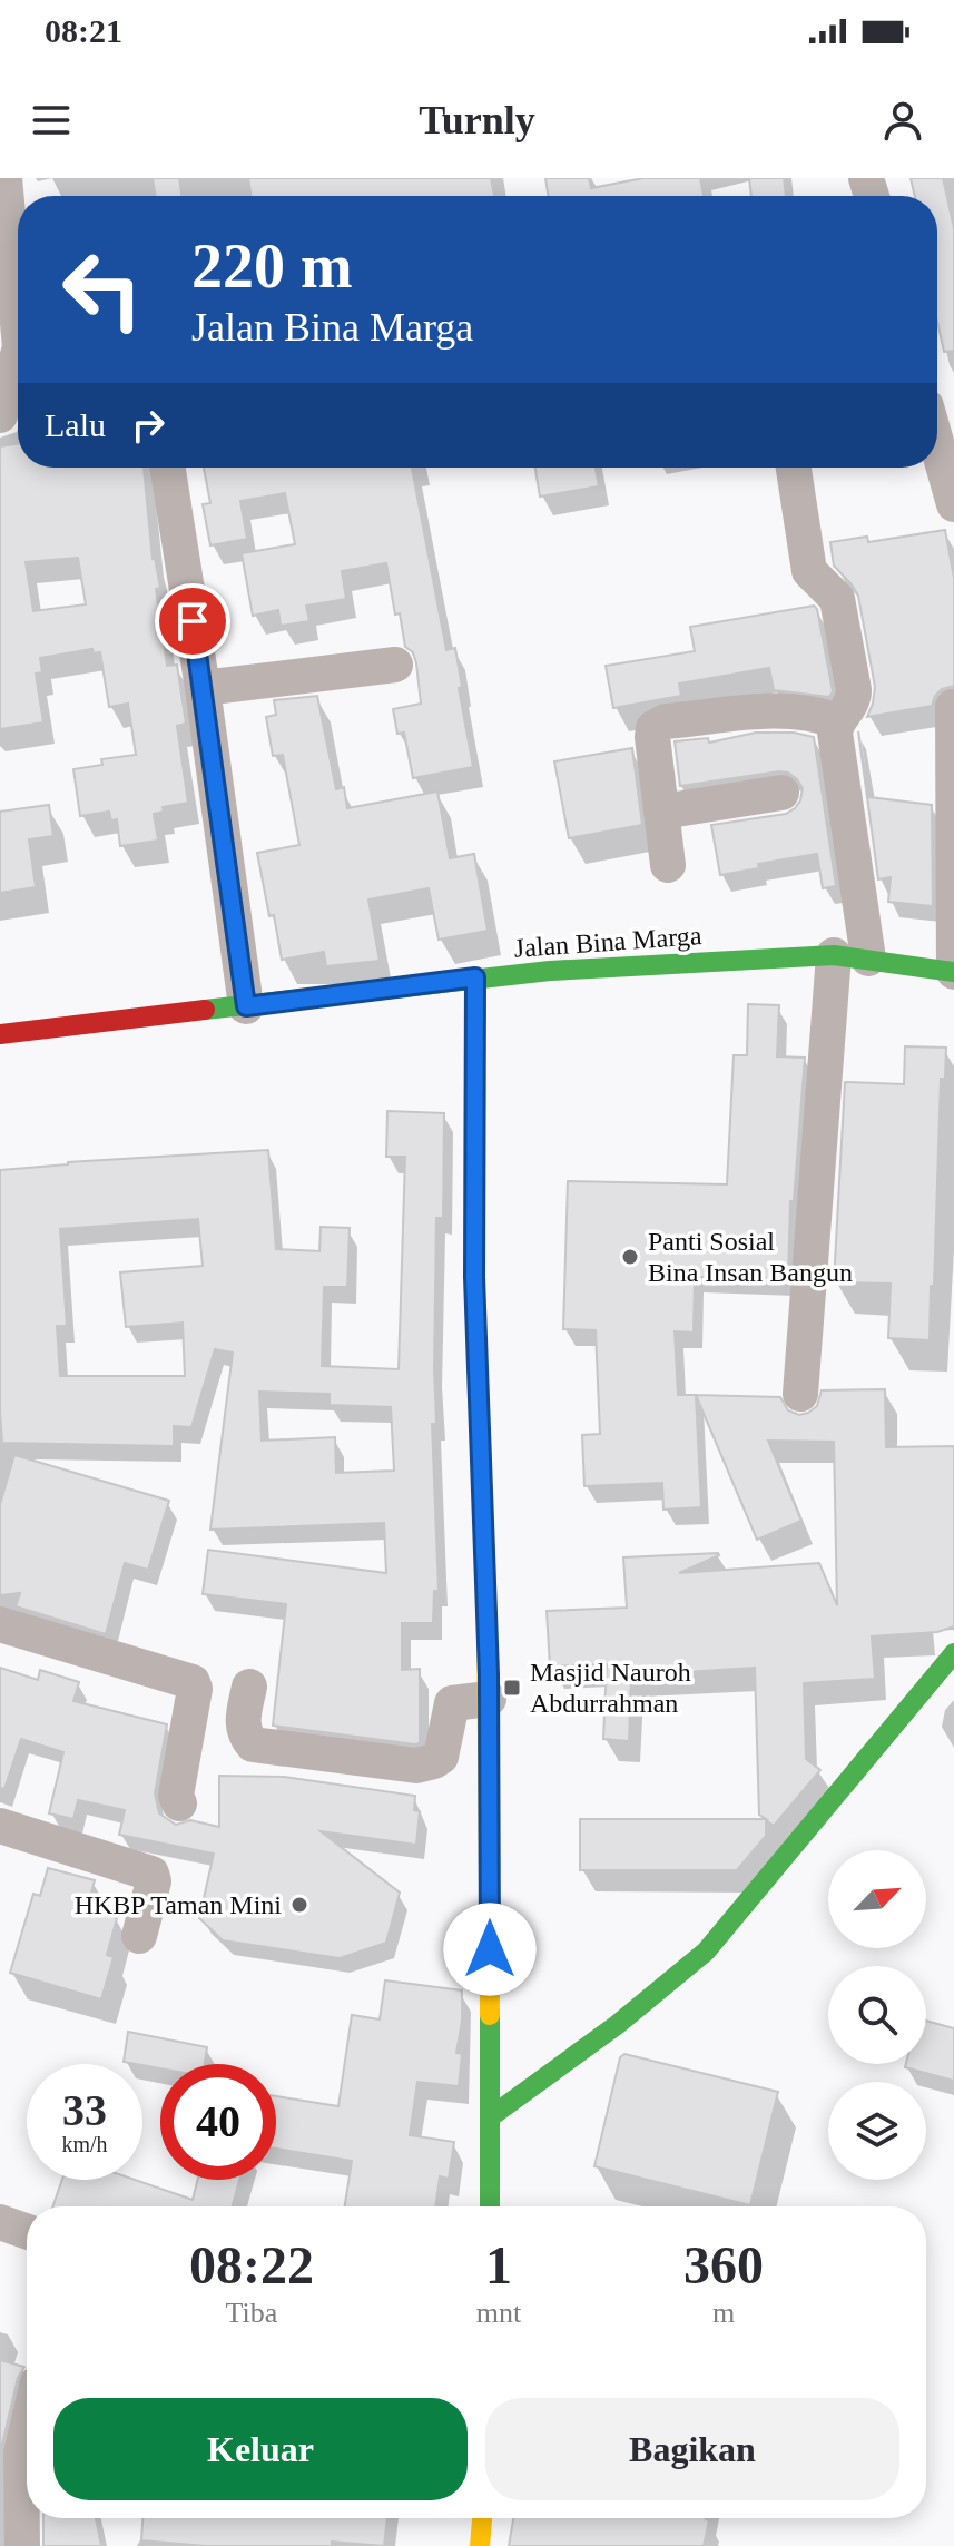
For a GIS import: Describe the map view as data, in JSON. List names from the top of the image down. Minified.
{"streets":{"street":["Jalan Bina Marga"]},"places":{"other":["Panti Sosial Bina Insan Bangun","HKBP Taman Mini"],"transit":["Masjid Nauroh Abdurrahman"]},"north":"top right","page":{"status":"08:21","header":"Turnly","turn":["220 m","Jalan Bina Marga"],"then":"Lalu","speed":"33 km/h","limit":"40","eta":["08:22","Tiba","1","mnt","360","m"],"buttons":["Keluar","Bagikan"]}}
